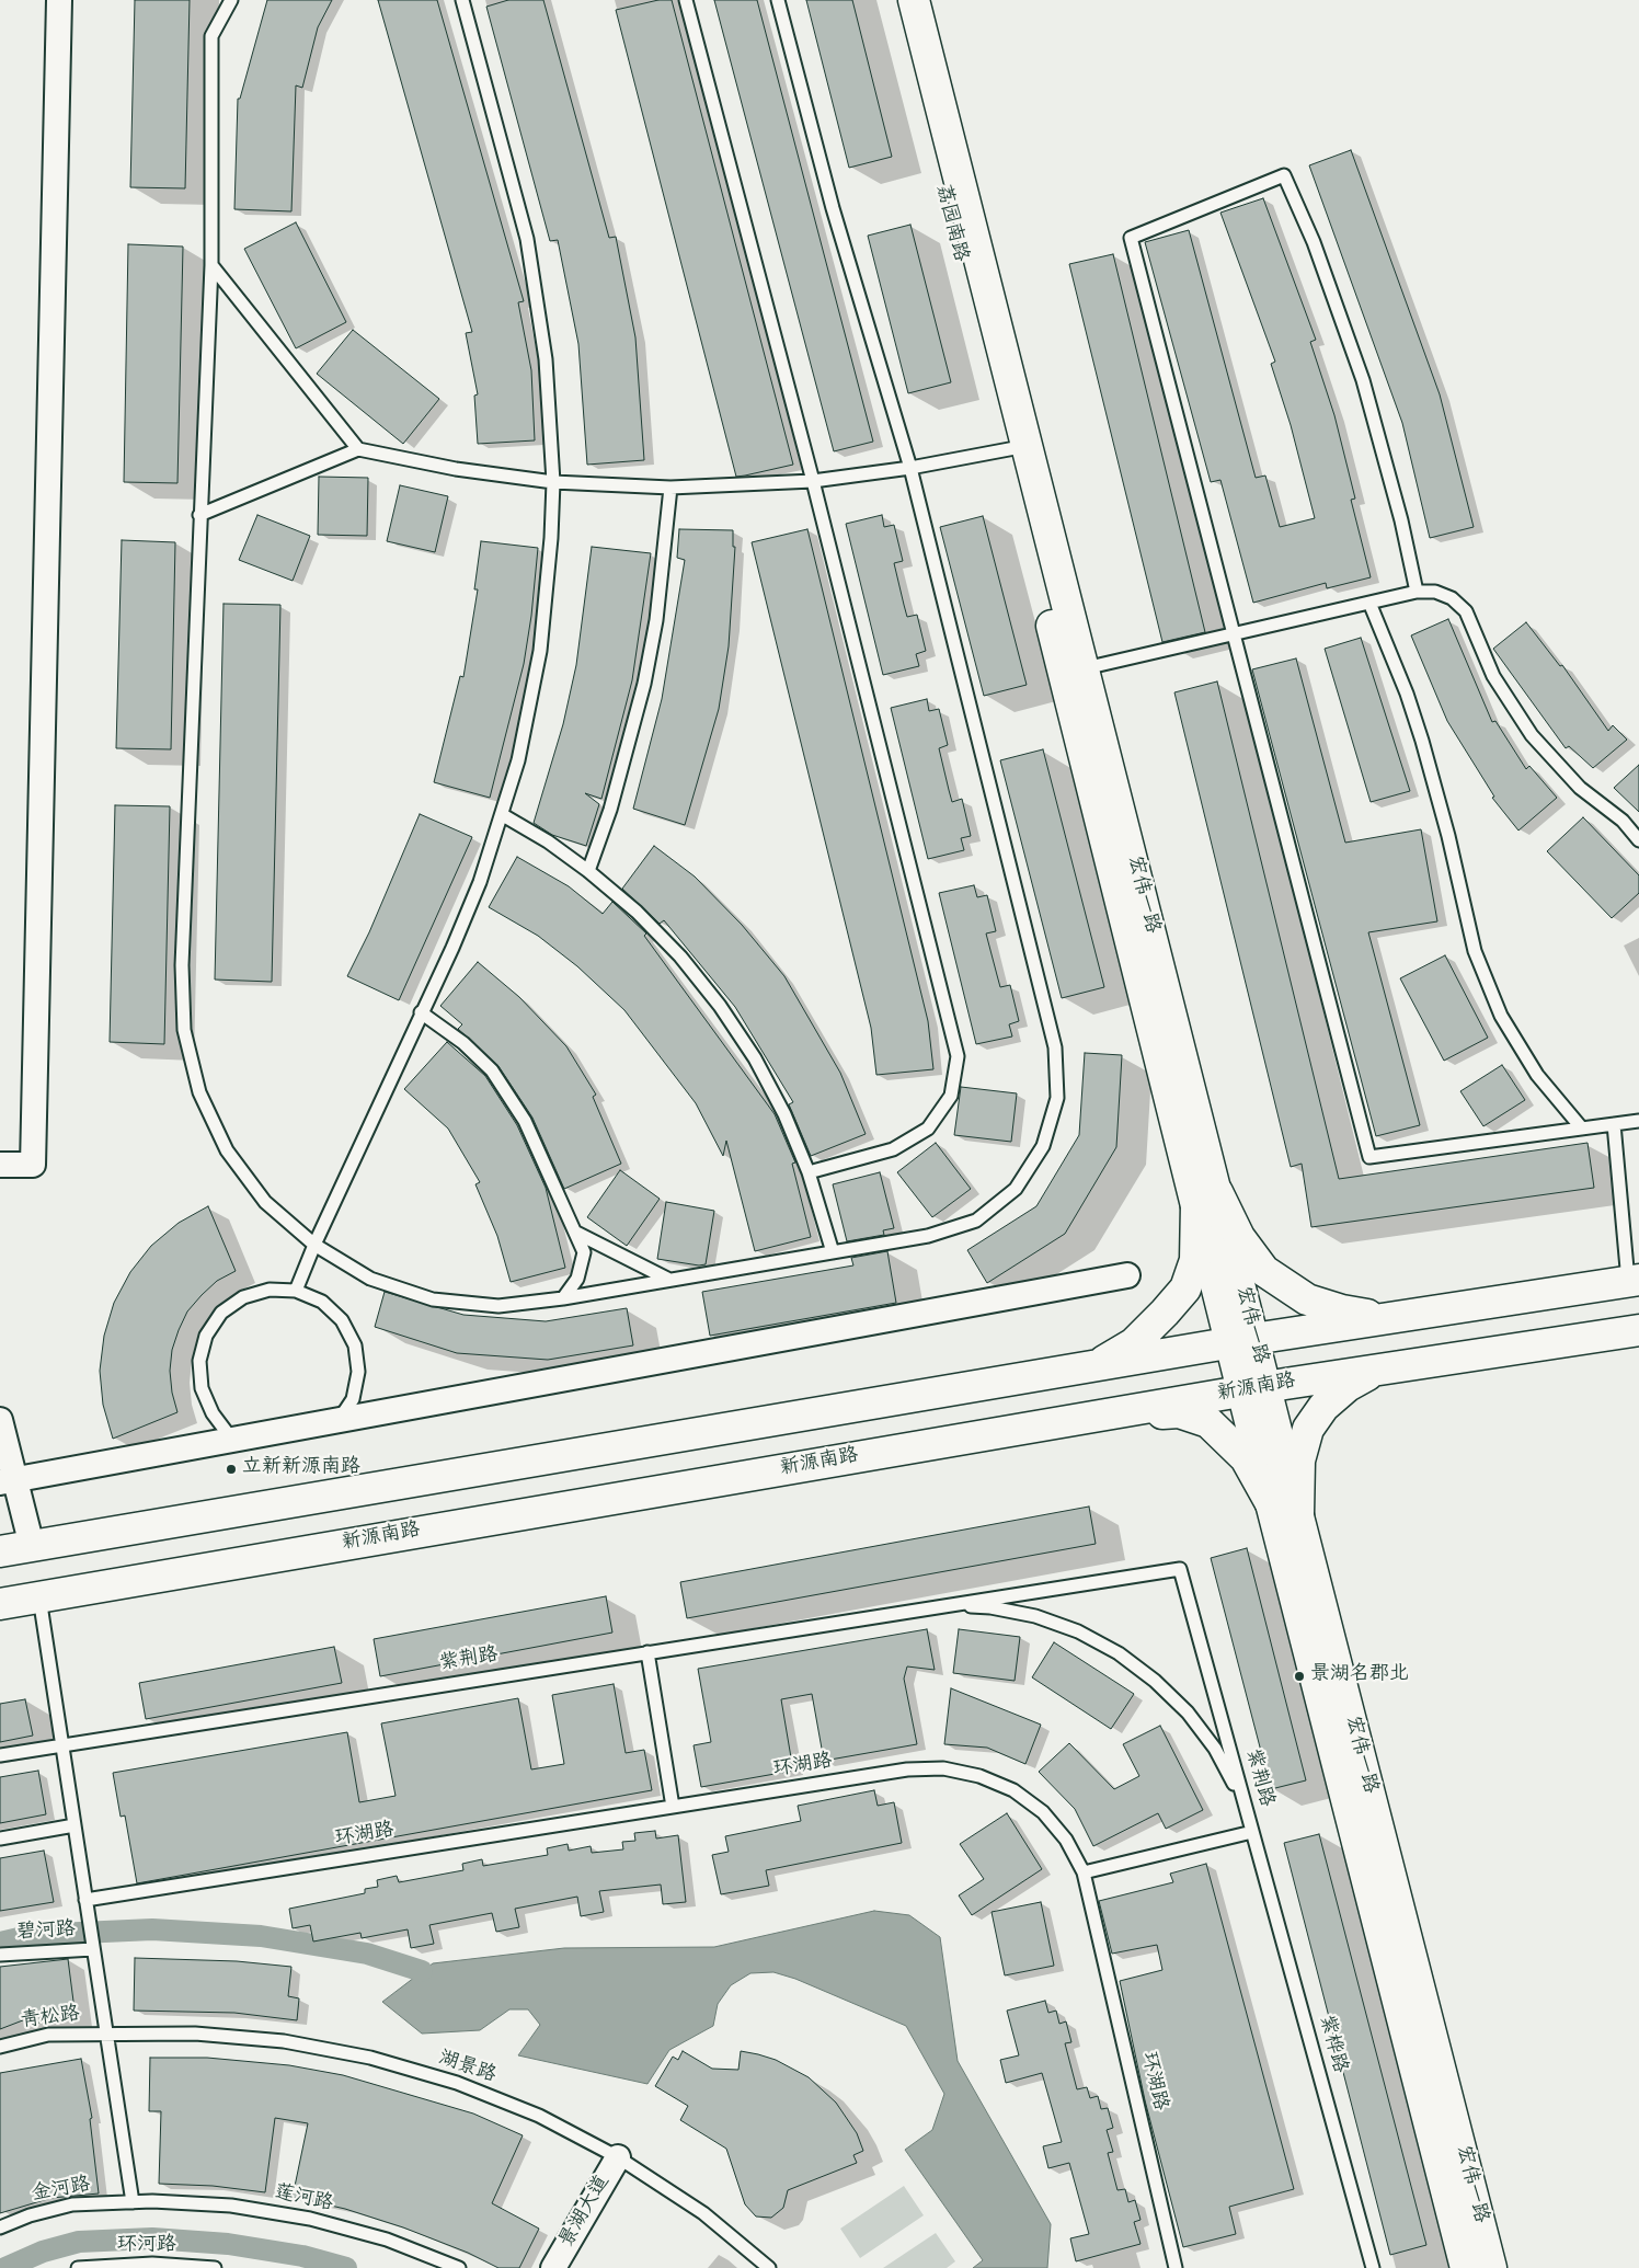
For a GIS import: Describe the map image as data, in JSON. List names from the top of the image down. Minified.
{"streets":{"main road":["荔园南路","宏伟一路","新源南路"],"street":["景湖大道"],"lane":["紫荆路","环湖路","碧河路","青松路","紫桦路","湖景路","金河路","莲河路","环河路"]},"crossings":[["荔园南路","宏伟一路"],["宏伟一路","新源南路"],["紫荆路","紫桦路"],["青松路","湖景路"],["湖景路","景湖大道"],["金河路","莲河路"]],"places":["立新新源南路","景湖名郡北"]}
